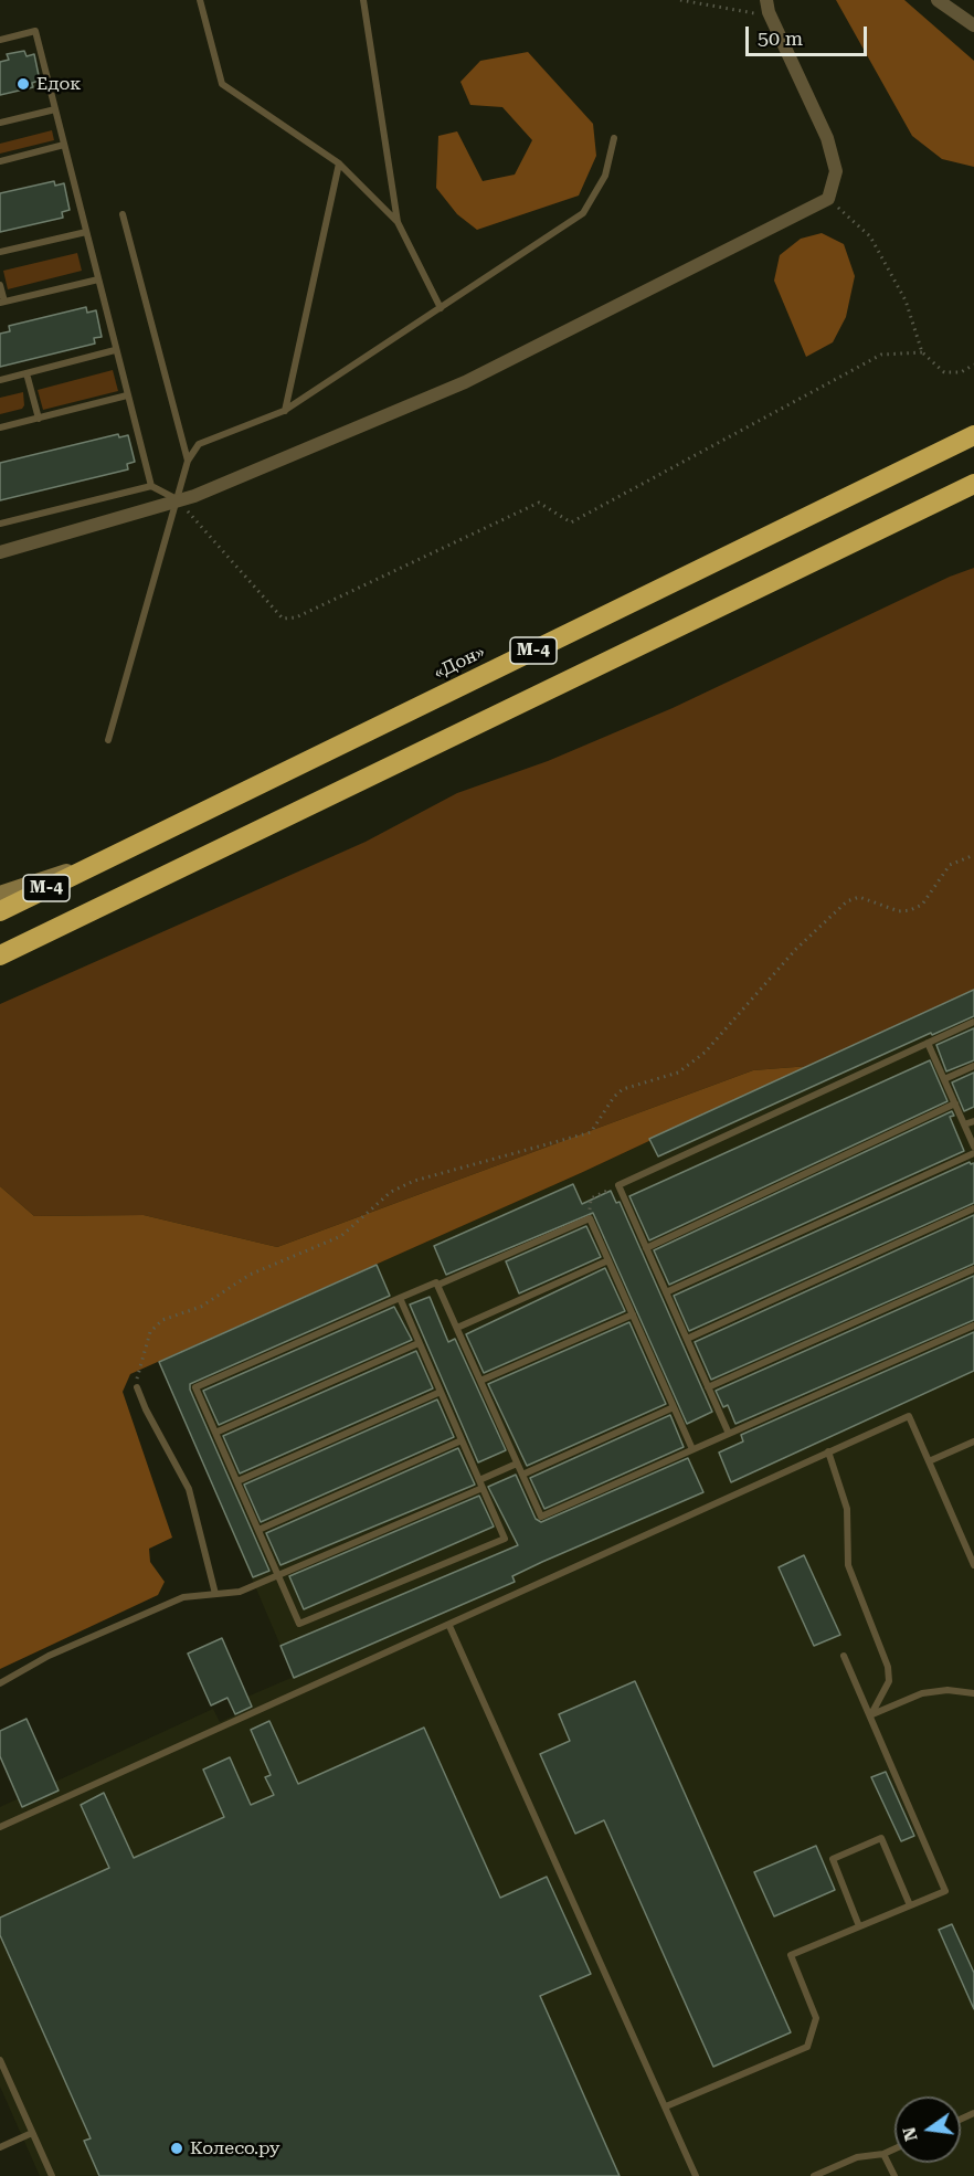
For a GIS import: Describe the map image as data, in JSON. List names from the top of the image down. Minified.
{"streets":{"highway":["М-4","«Дон»"]},"places":["Едок","Колесо.ру"],"scale_bar":"50 m","north":"left"}
